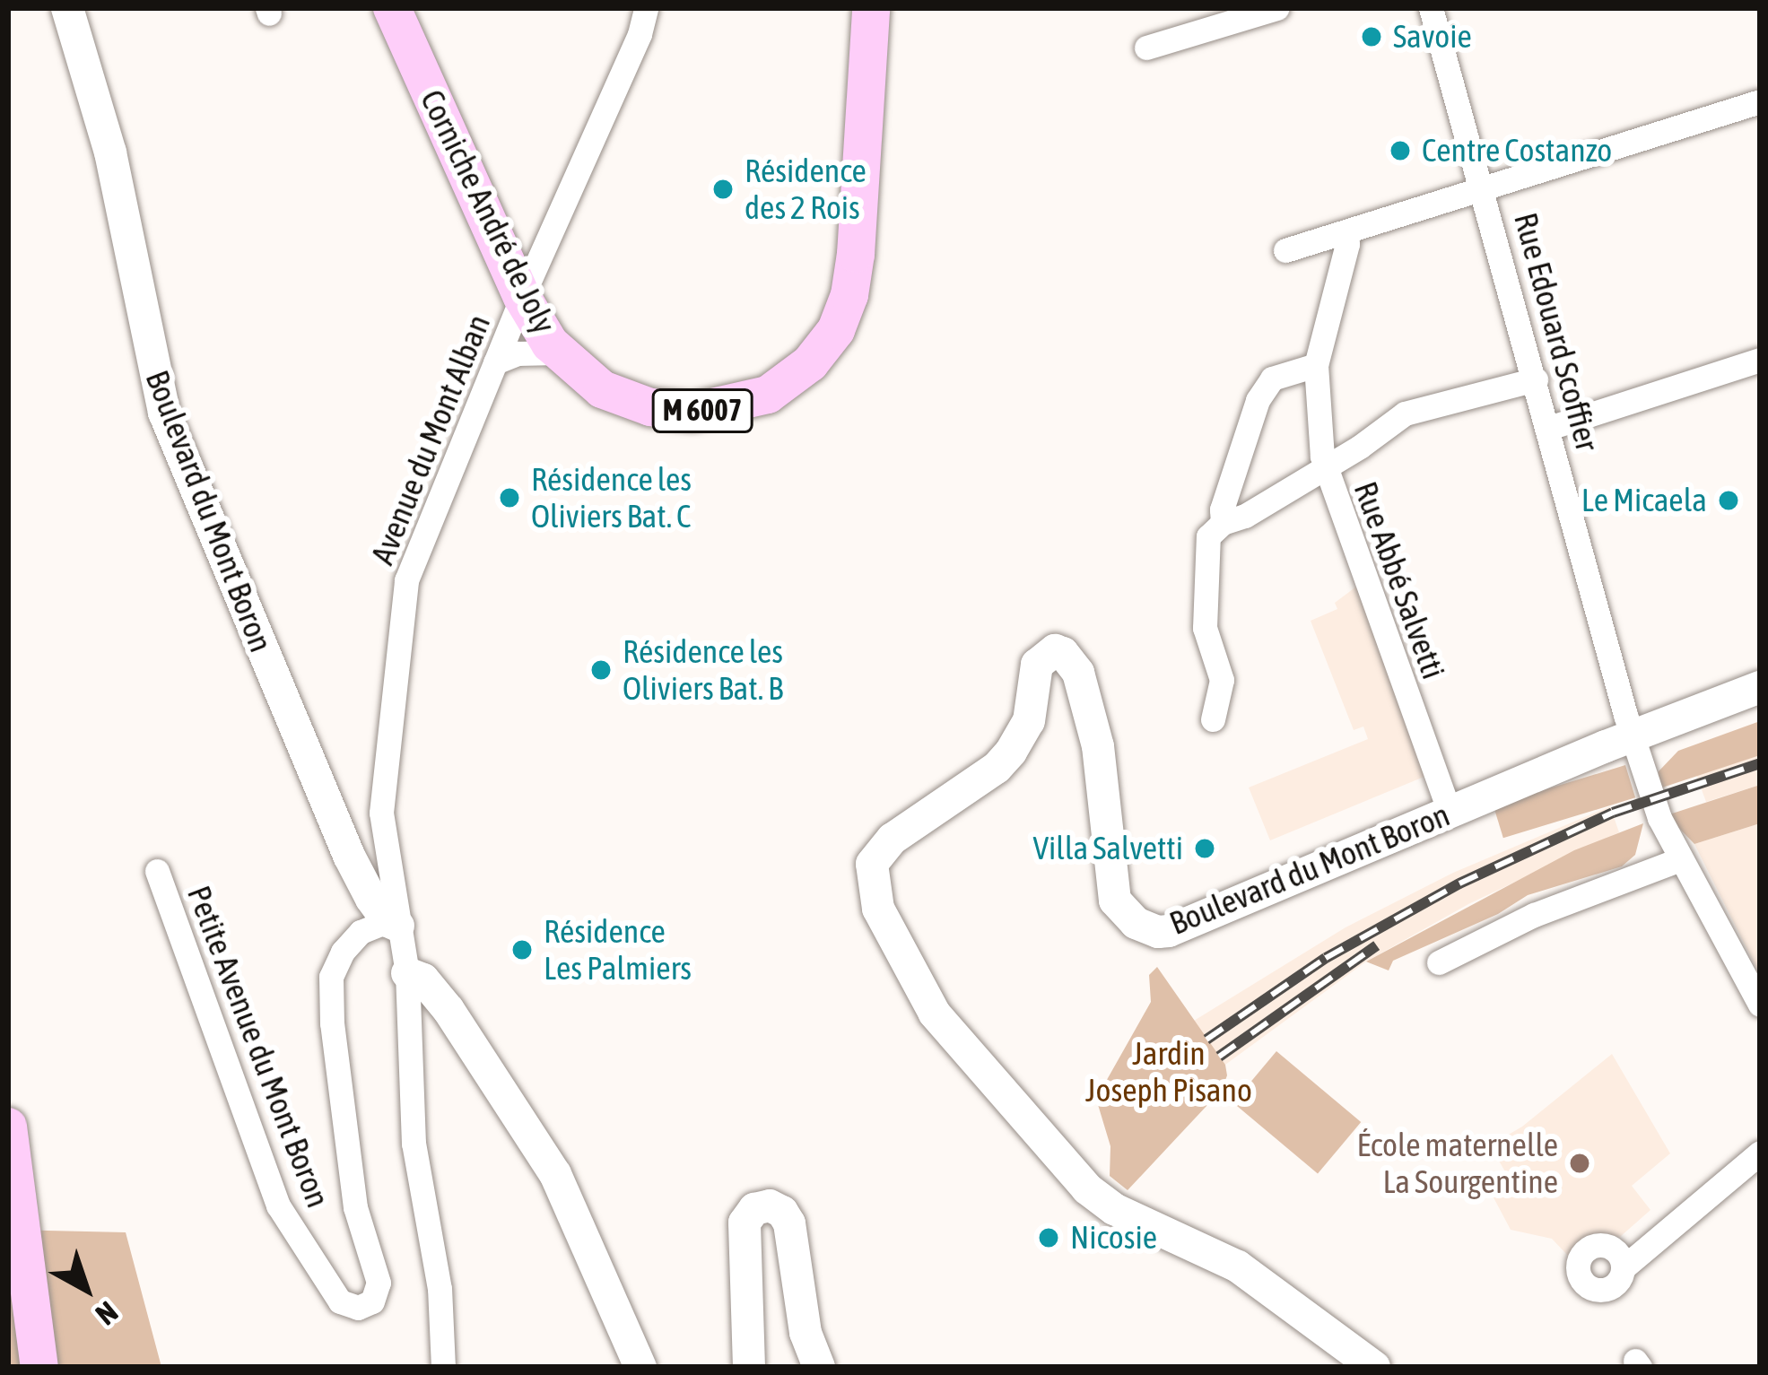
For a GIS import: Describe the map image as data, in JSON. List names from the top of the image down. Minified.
{"streets":{"main road":["Corniche André de Joly","M 6007"],"street":["Rue Edouard Scoffier","Avenue du Mont Alban","Boulevard du Mont Boron","Rue Abbé Salvetti","Petite Avenue du Mont Boron"]},"crossings":[["Corniche André de Joly","Avenue du Mont Alban"],["Rue Edouard Scoffier","Boulevard du Mont Boron"],["Rue Edouard Scoffier","Rue Abbé Salvetti"],["Avenue du Mont Alban","Boulevard du Mont Boron"],["Avenue du Mont Alban","Petite Avenue du Mont Boron"],["Boulevard du Mont Boron","Rue Abbé Salvetti"],["Boulevard du Mont Boron","Petite Avenue du Mont Boron"]],"parks":["Jardin Joseph Pisano"],"places":["Savoie","Centre Costanzo","Résidence des 2 Rois","Résidence les Oliviers Bat. C","Le Micaela","Résidence les Oliviers Bat. B","Villa Salvetti","Résidence Les Palmiers","École maternelle La Sourgentine","Nicosie"],"north":"bottom right"}
